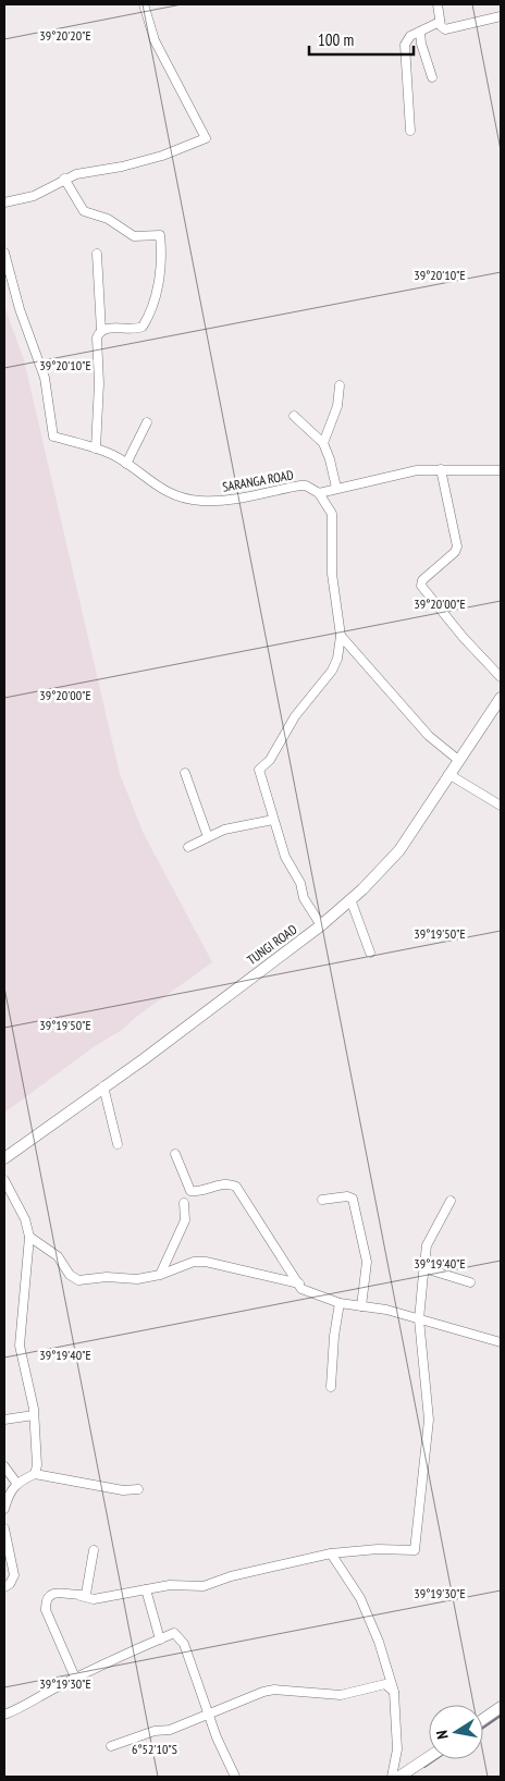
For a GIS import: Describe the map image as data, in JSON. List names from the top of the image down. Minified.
{"streets":{"main road":["TUNGI ROAD"],"street":["SARANGA ROAD"]},"scale_bar":"100 m","north":"left","coordinates":["39°20'20\"E","39°20'10\"E","39°20'00\"E","39°19'50\"E","39°19'40\"E","39°19'30\"E","6°52'10\"S"]}
